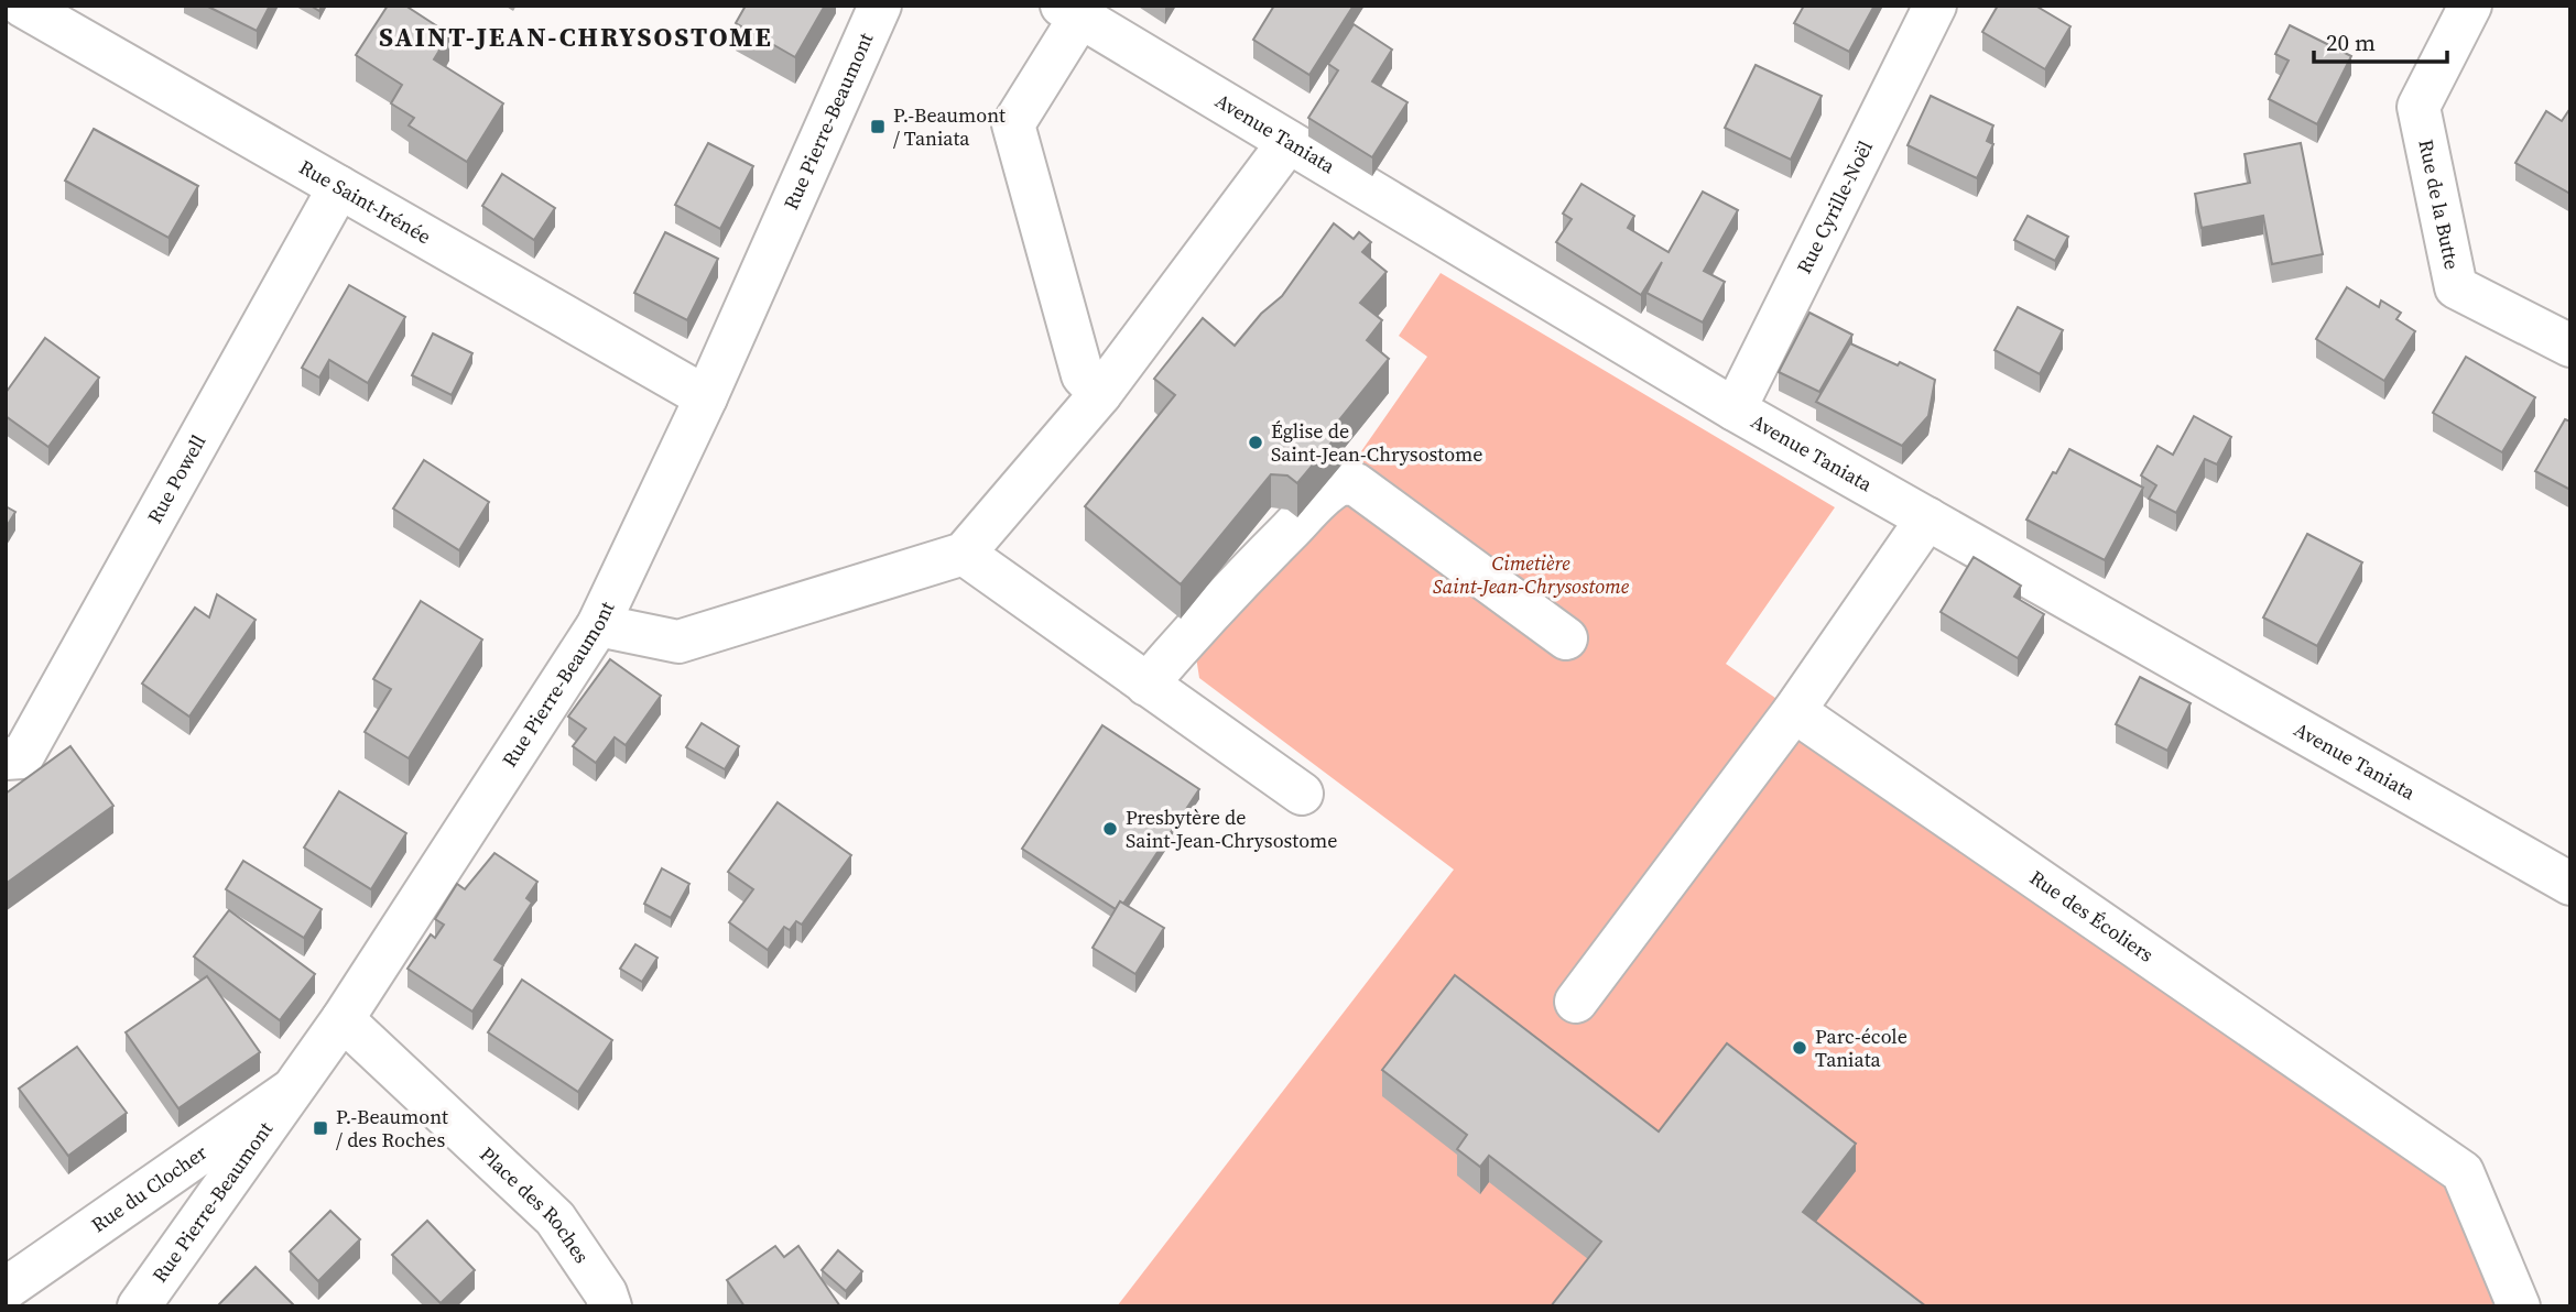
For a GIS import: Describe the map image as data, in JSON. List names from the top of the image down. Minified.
{"streets":{"street":["Rue Pierre-Beaumont","Avenue Taniata","Rue Saint-Irénée","Rue de la Butte","Rue Cyrille-Noël","Rue Powell","Rue des Écoliers","Rue du Clocher","Place des Roches"]},"crossings":[["Rue Pierre-Beaumont","Rue Saint-Irénée"],["Rue Pierre-Beaumont","Rue du Clocher"],["Rue Pierre-Beaumont","Place des Roches"],["Avenue Taniata","Rue Cyrille-Noël"],["Rue Saint-Irénée","Rue Powell"]],"districts":["SAINT-JEAN-CHRYSOSTOME"],"parks":["Cimetière Saint-Jean-Chrysostome"],"places":{"transit":["P.-Beaumont / Taniata","P.-Beaumont / des Roches"],"other":["Église de Saint-Jean-Chrysostome","Presbytère de Saint-Jean-Chrysostome","Parc-école Taniata"]},"scale_bar":"20 m"}
